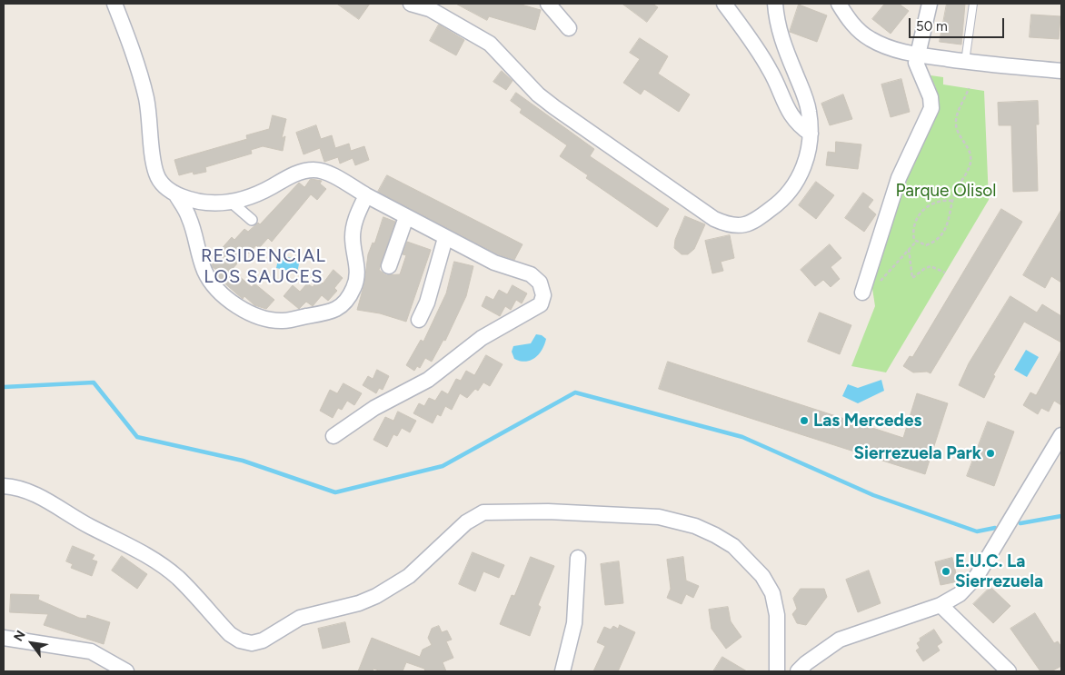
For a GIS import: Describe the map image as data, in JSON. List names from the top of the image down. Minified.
{"districts":["RESIDENCIAL LOS SAUCES"],"parks":["Parque Olisol"],"places":["Las Mercedes","Sierrezuela Park","E.U.C. La Sierrezuela"],"scale_bar":"50 m","north":"top left"}
